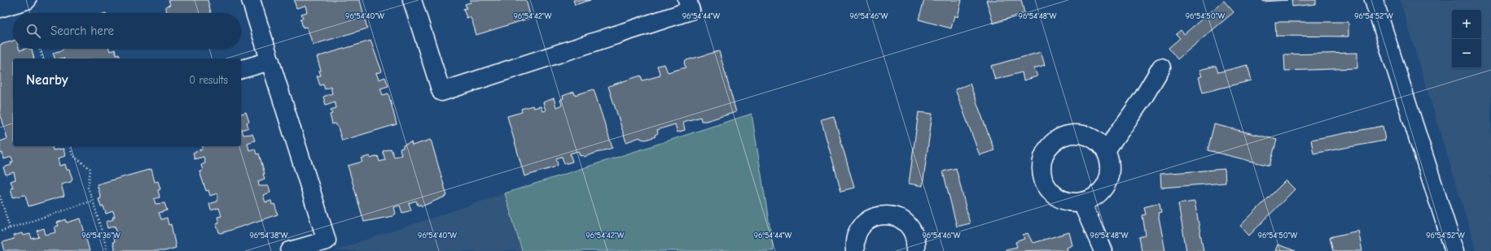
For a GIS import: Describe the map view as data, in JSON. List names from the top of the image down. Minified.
{"page":{"map_buttons":["+","−"],"search":"Search here","heading":["Nearby","0 results"]},"coordinates":["96°54'40\"W","96°54'42\"W","96°54'44\"W","96°54'46\"W","96°54'48\"W","96°54'50\"W","96°54'52\"W","96°54'36\"W","96°54'38\"W"]}
